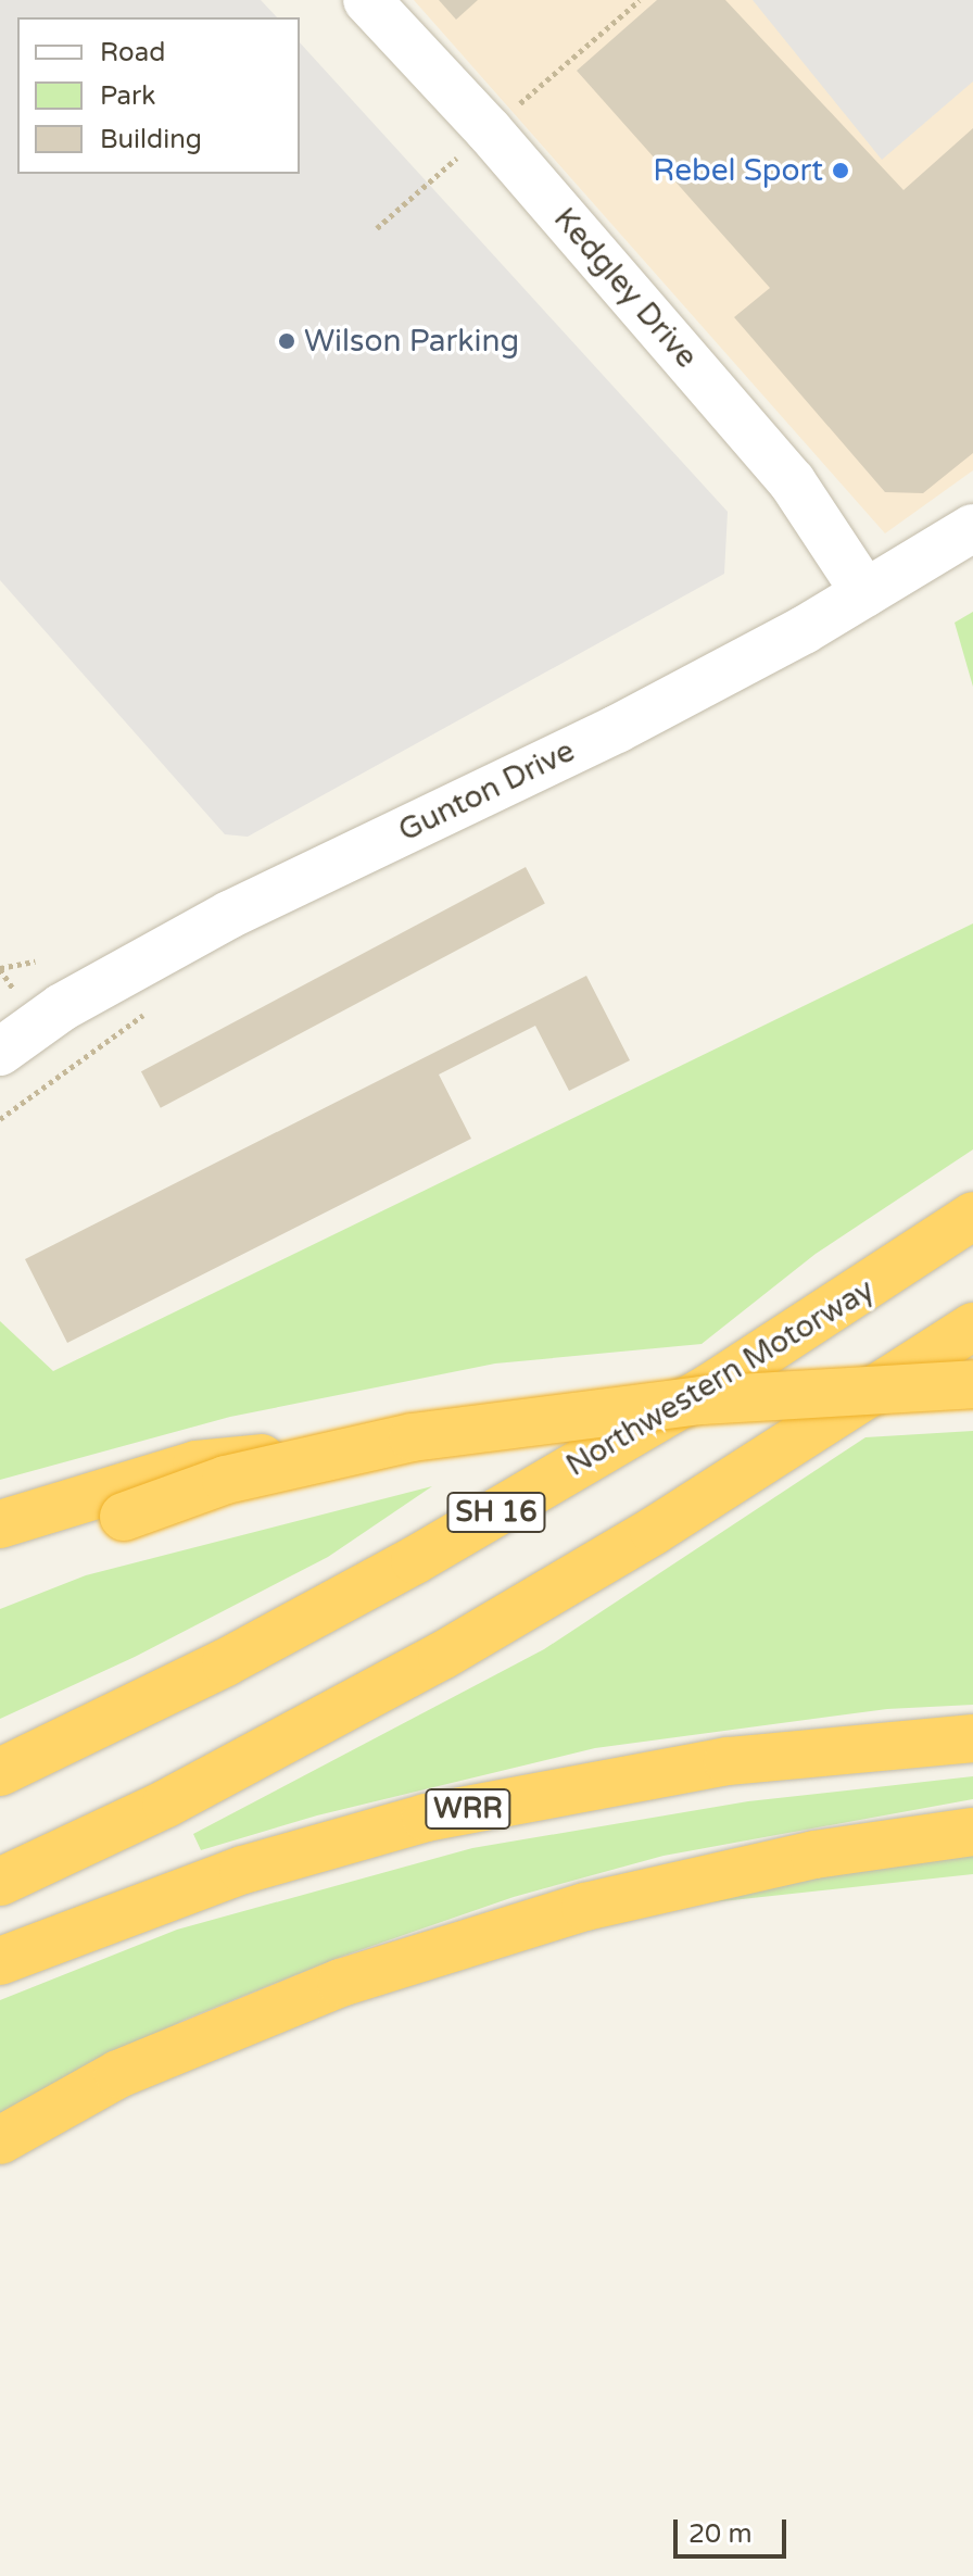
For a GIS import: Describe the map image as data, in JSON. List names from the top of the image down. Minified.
{"streets":{"highway":["Northwestern Motorway","SH 16","WRR"],"street":["Kedgley Drive","Gunton Drive"]},"crossings":[["Kedgley Drive","Gunton Drive"]],"places":["Rebel Sport","Wilson Parking"],"legend":["Road","Park","Building"],"scale_bar":"20 m"}
